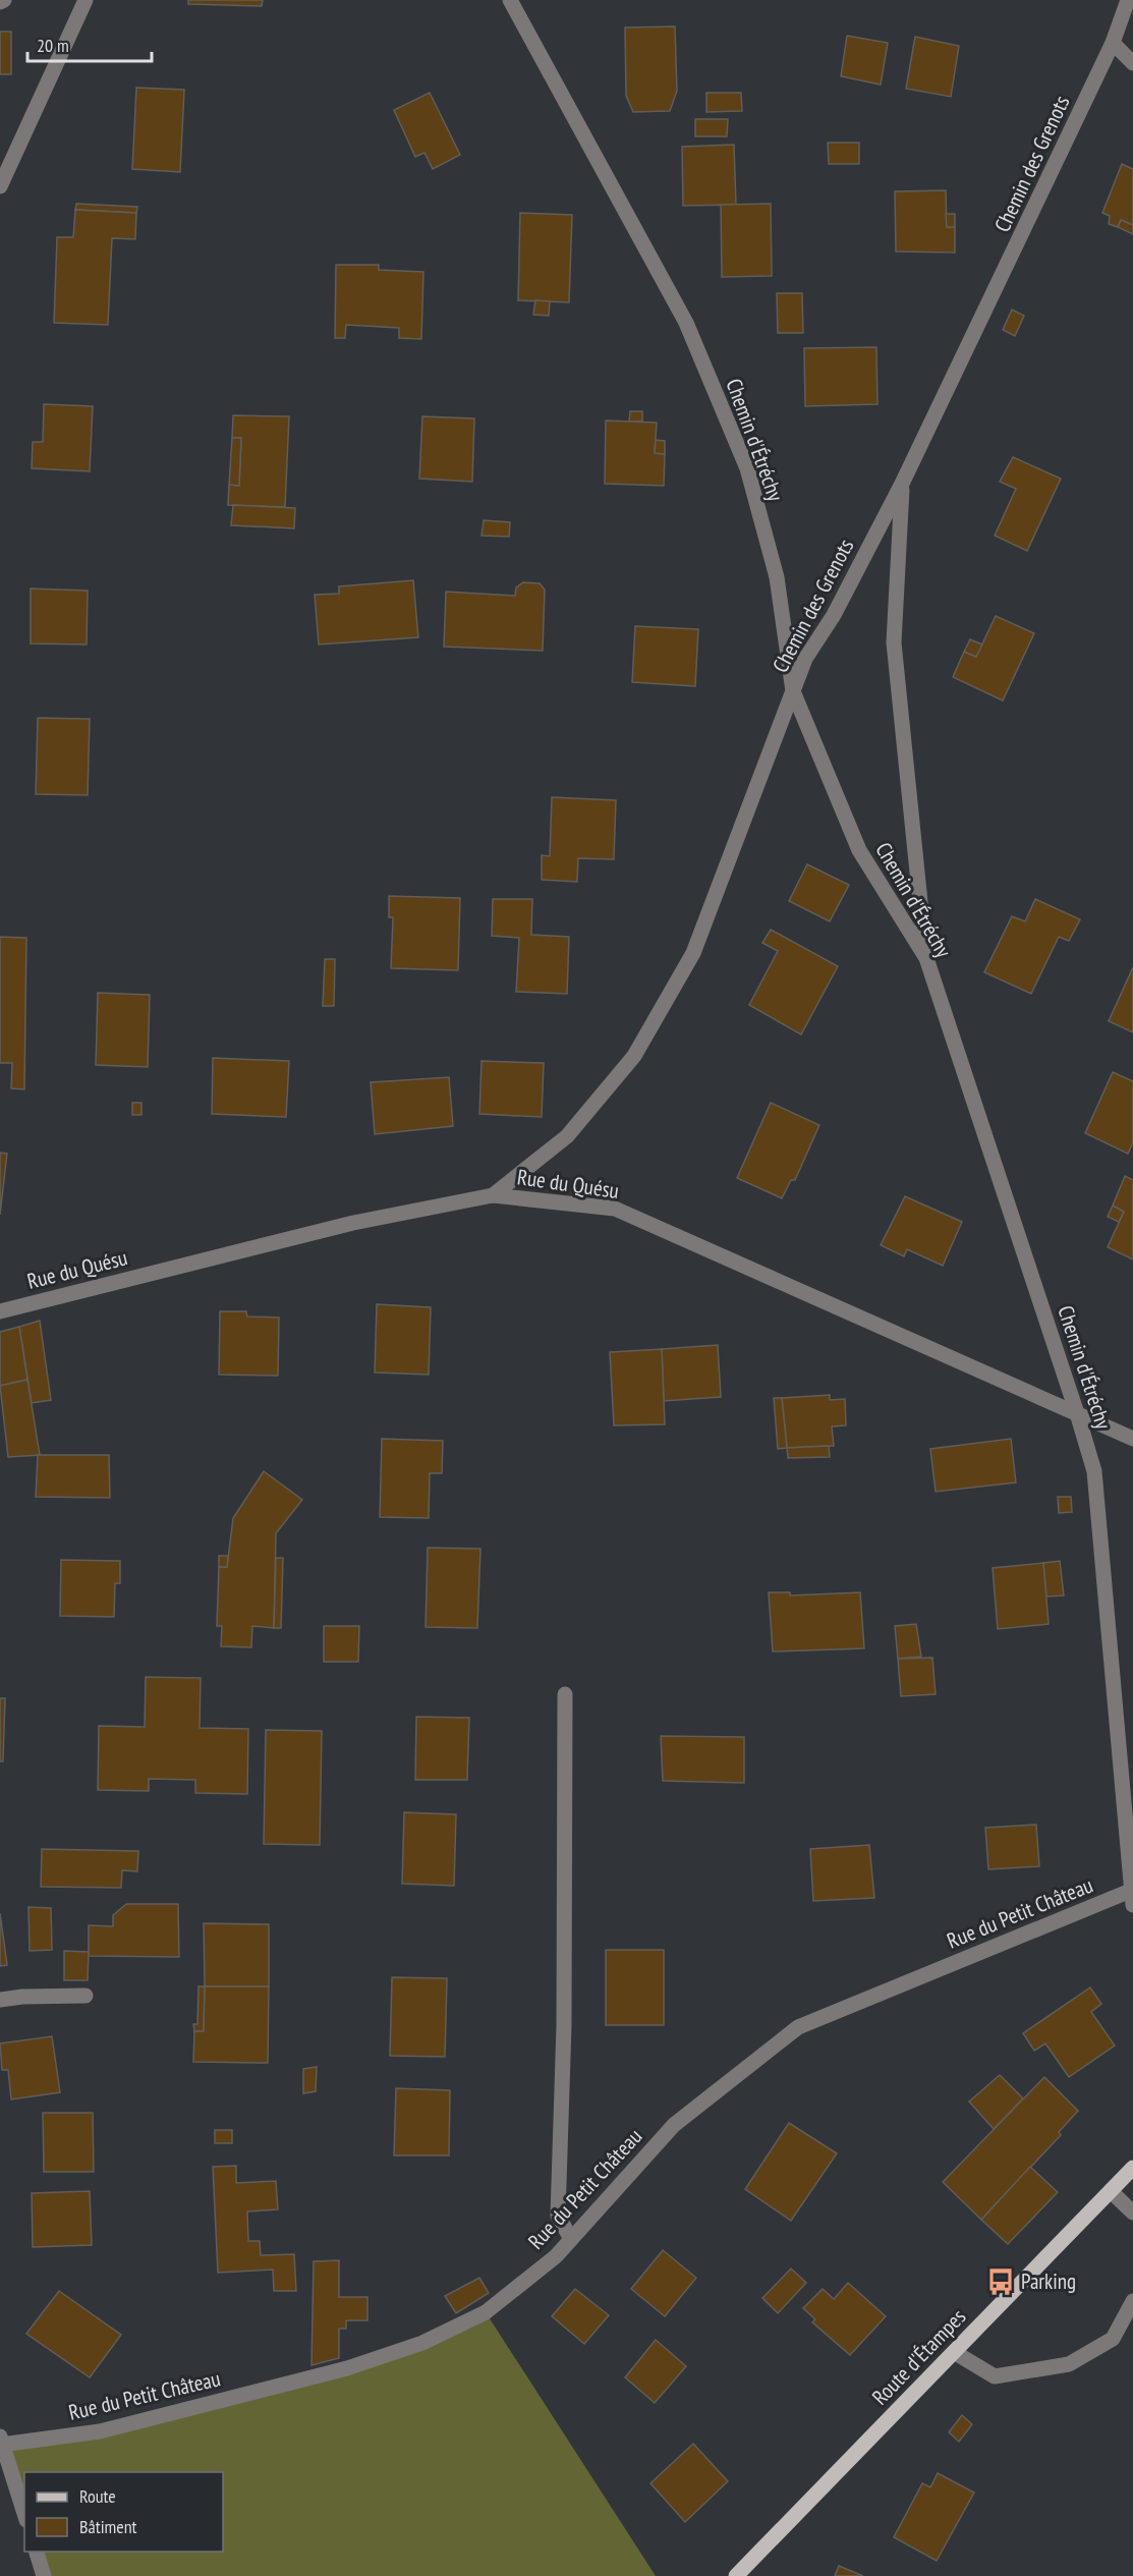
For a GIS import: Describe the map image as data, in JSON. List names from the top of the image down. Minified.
{"streets":{"main road":["Route d'Étampes"],"street":["Chemin des Grenots","Chemin d'Étréchy","Rue du Quésu","Rue du Petit Château"]},"crossings":[["Chemin des Grenots","Chemin d'Étréchy"],["Chemin des Grenots","Rue du Quésu"],["Chemin d'Étréchy","Rue du Quésu"],["Chemin d'Étréchy","Rue du Petit Château"]],"places":{"bus stop":["Parking"]},"legend":["Route","Bâtiment"],"scale_bar":"20 m"}
